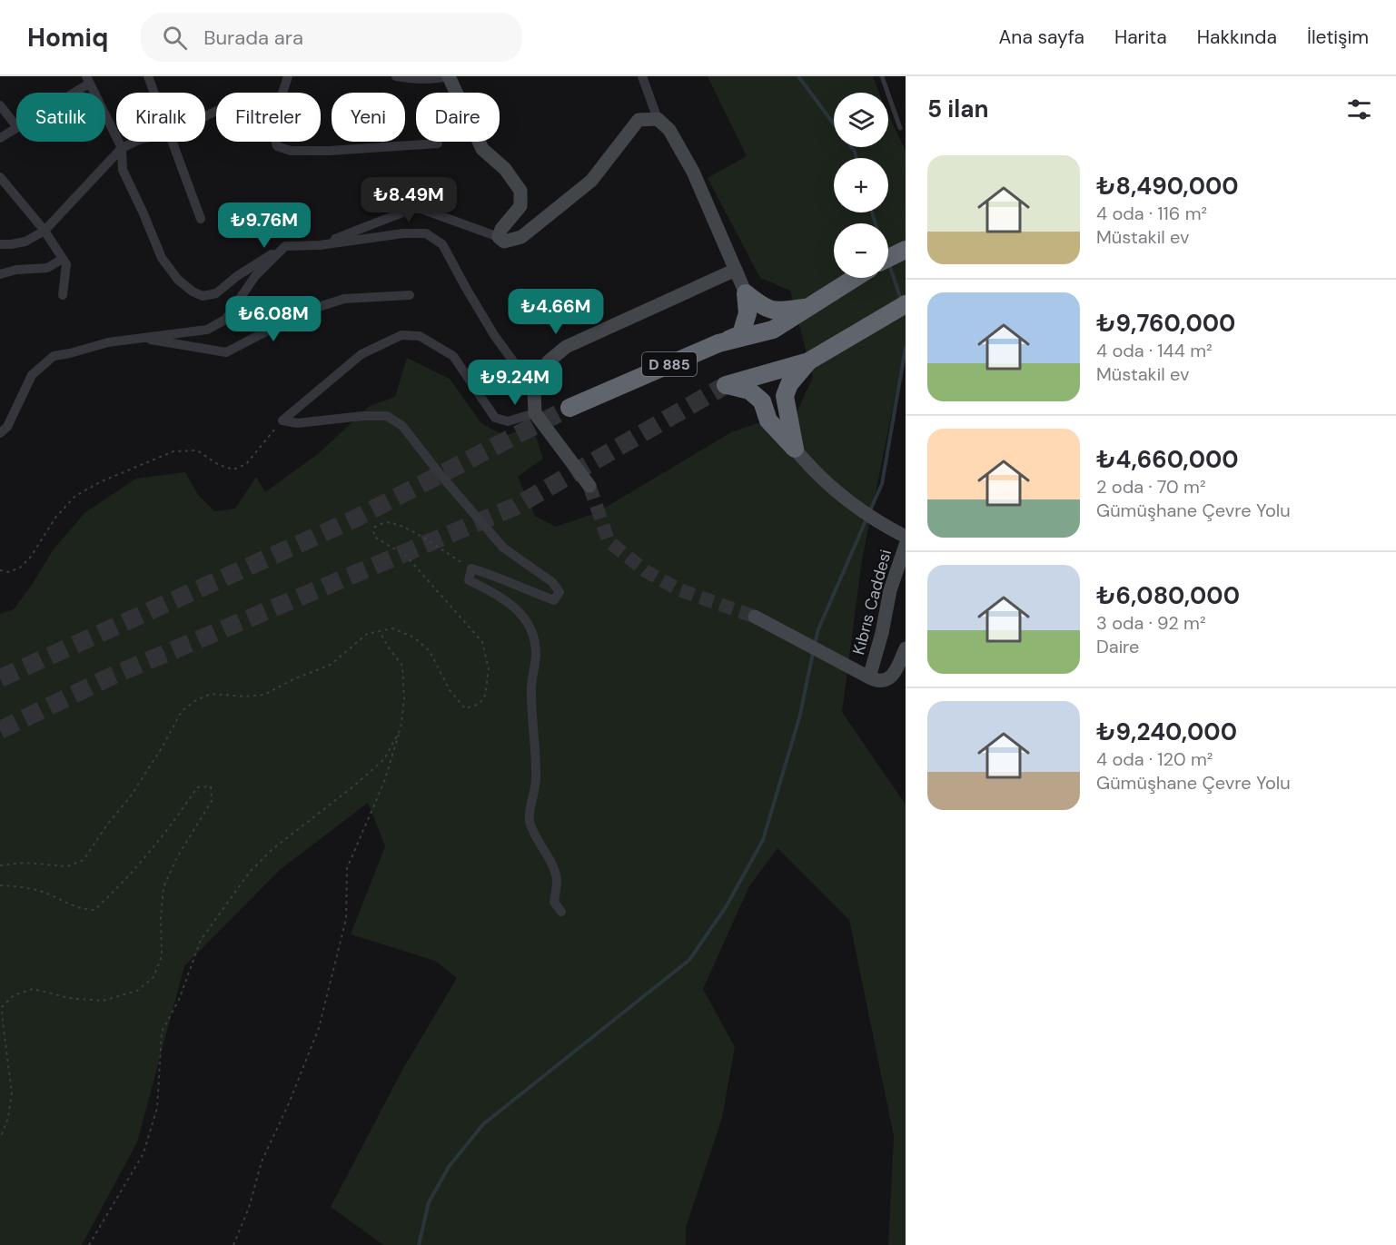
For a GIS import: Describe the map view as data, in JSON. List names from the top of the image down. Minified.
{"streets":{"highway":["D 885"],"street":["Kıbrıs Caddesi"]},"page":{"header":"Homiq","search":"Burada ara","nav":["Ana sayfa","Harita","Hakkında","İletişim"],"heading":"5 ilan","map_buttons":["+","−"],"chip":["Satılık","Kiralık","Filtreler","Yeni","Daire"],"list":[{"name":"₺8,490,000","note":"4 oda · 116 m² · Müstakil ev"},{"name":"₺9,760,000","note":"4 oda · 144 m² · Müstakil ev"},{"name":"₺4,660,000","note":"2 oda · 70 m² · Gümüşhane Çevre Yolu"},{"name":"₺6,080,000","note":"3 oda · 92 m² · Daire"},{"name":"₺9,240,000","note":"4 oda · 120 m² · Gümüşhane Çevre Yolu"}],"price":["₺8.49M","₺9.76M","₺4.66M","₺6.08M","₺9.24M"]}}
